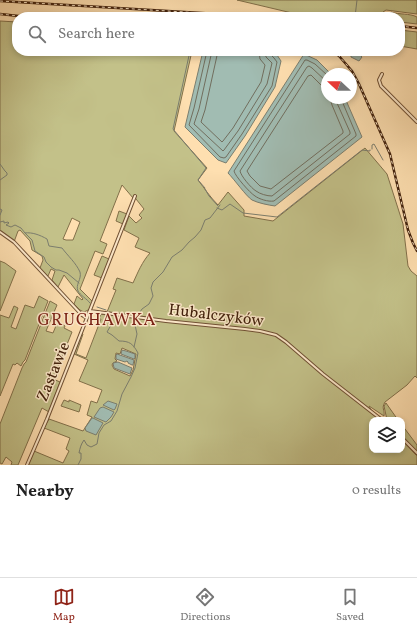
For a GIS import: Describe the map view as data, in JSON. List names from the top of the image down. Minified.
{"streets":{"street":["Hubalczyków","Zastawie"]},"crossings":[["Hubalczyków","Zastawie"]],"districts":["GRUCHAWKA"],"north":"left","page":{"search":"Search here","heading":["Nearby","0 results"],"nav":["Map","Directions","Saved"]}}
